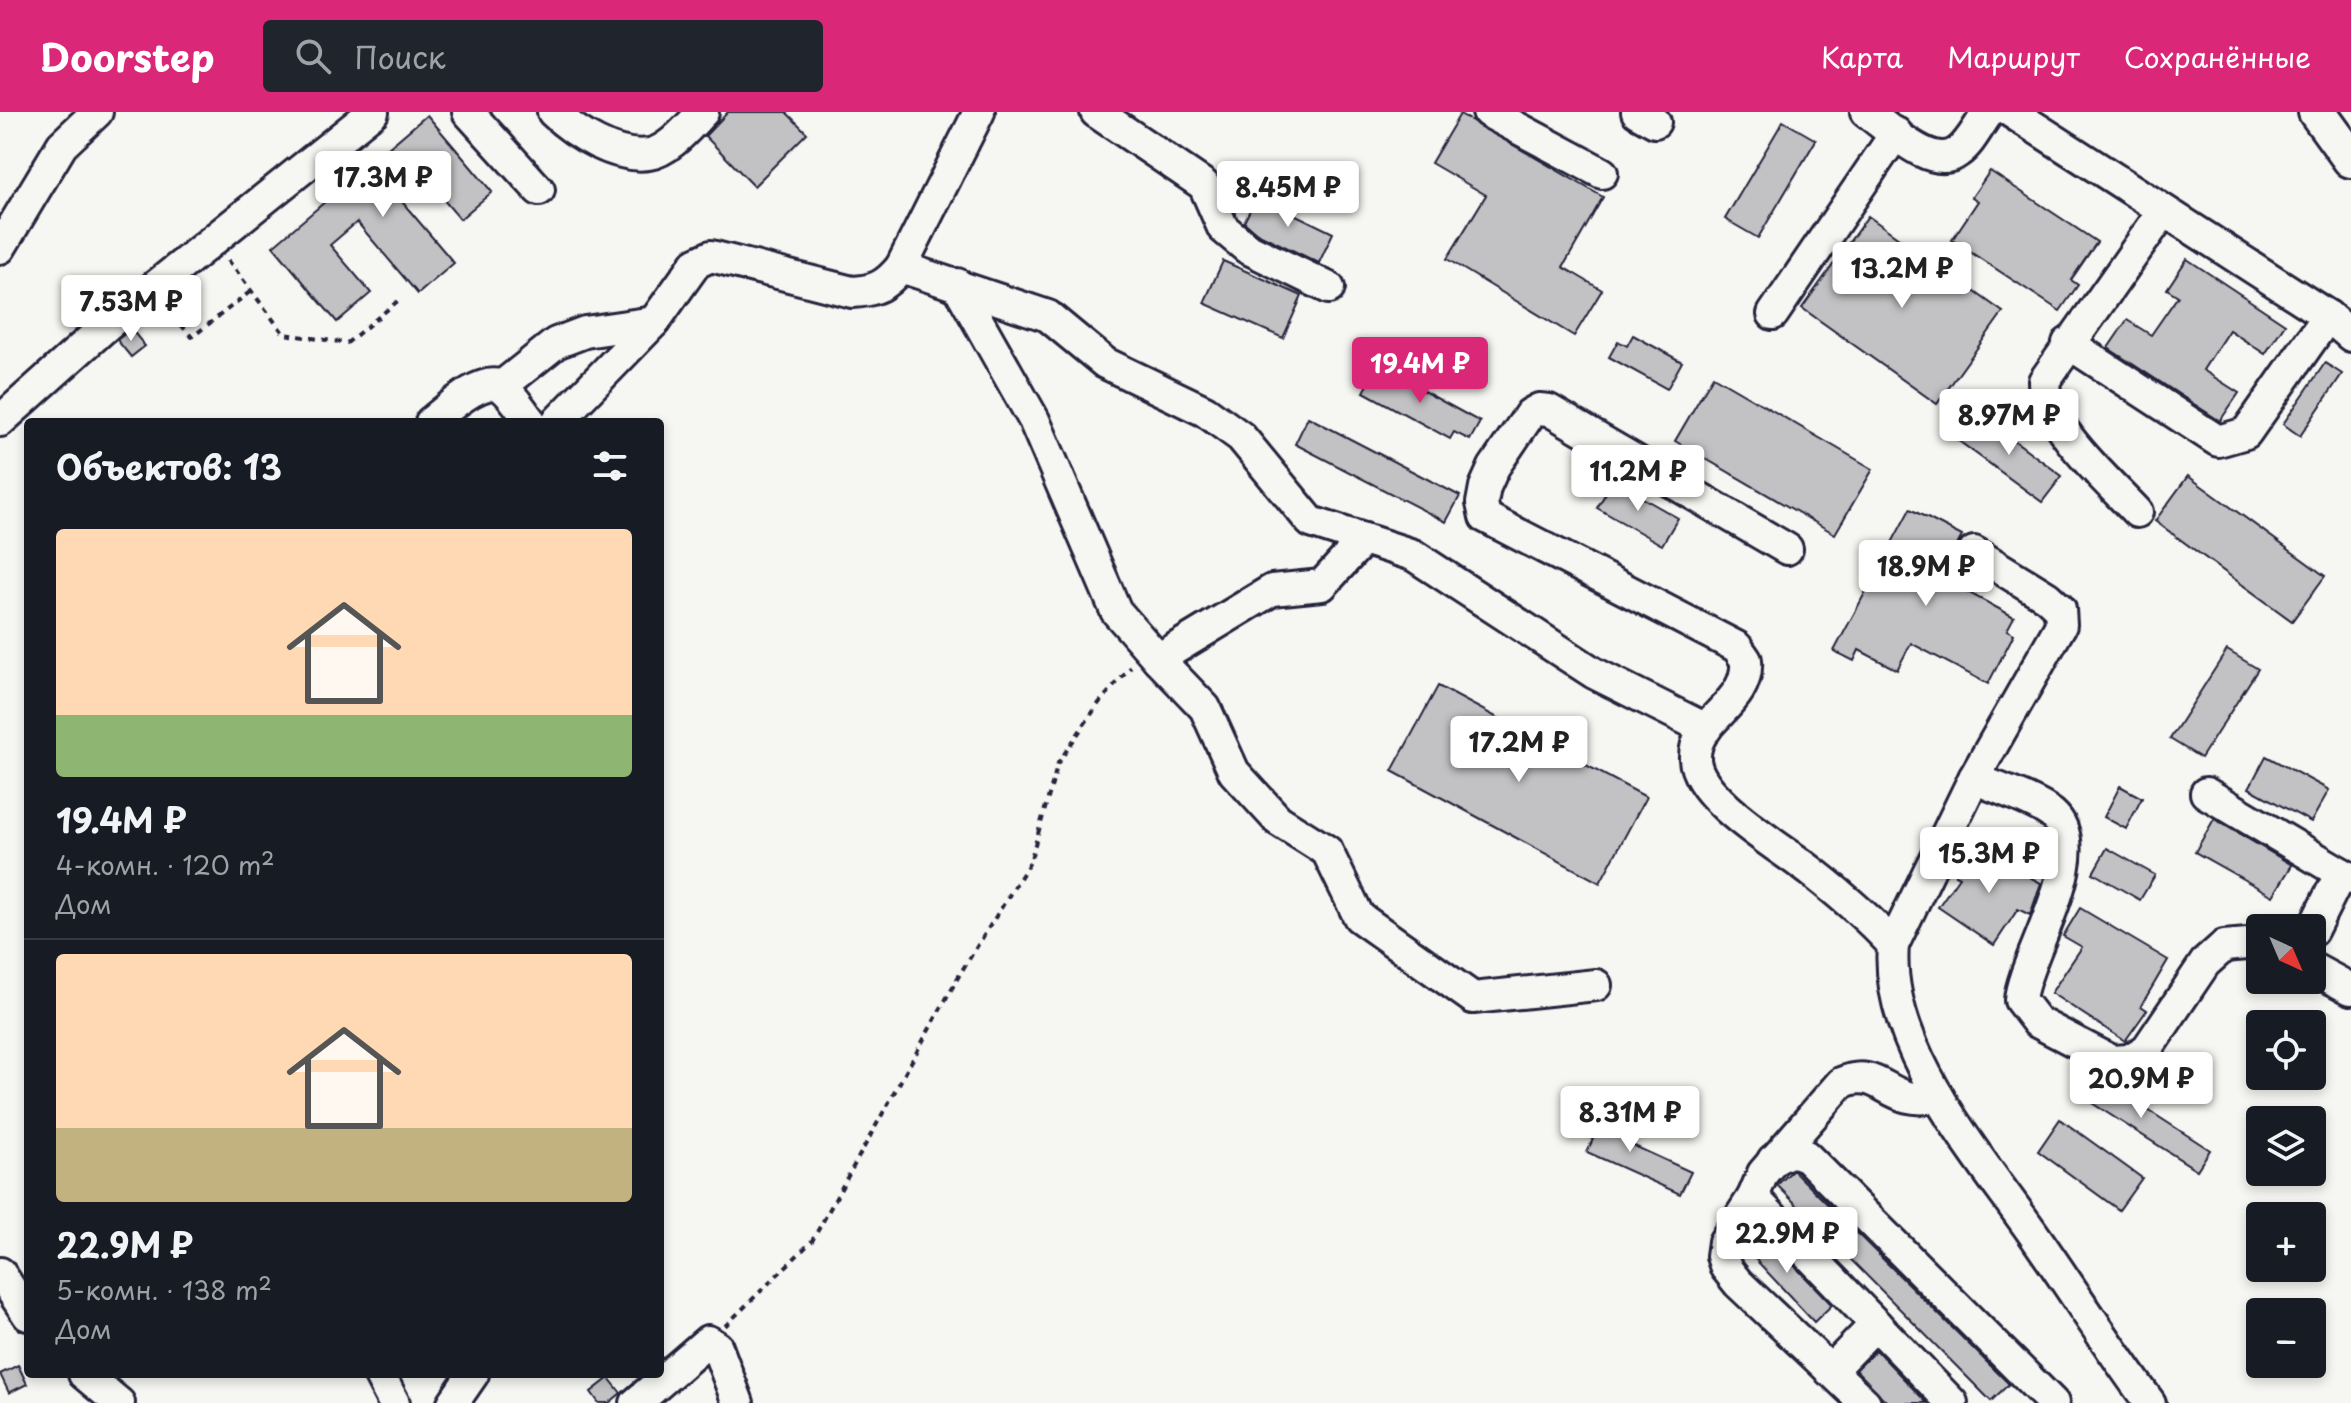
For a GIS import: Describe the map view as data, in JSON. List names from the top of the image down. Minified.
{"north":"bottom right","page":{"header":"Doorstep","search":"Поиск","nav":["Карта","Маршрут","Сохранённые"],"price":["17.3M ₽","8.45M ₽","13.2M ₽","7.53M ₽","19.4M ₽","8.97M ₽","11.2M ₽","18.9M ₽","17.2M ₽","15.3M ₽","20.9M ₽","8.31M ₽","22.9M ₽"],"heading":"Объектов: 13","list":[{"name":"19.4M ₽","note":"4-комн. · 120 m² · Дом"},{"name":"22.9M ₽","note":"5-комн. · 138 m² · Дом"}],"map_buttons":["+","−"]}}
